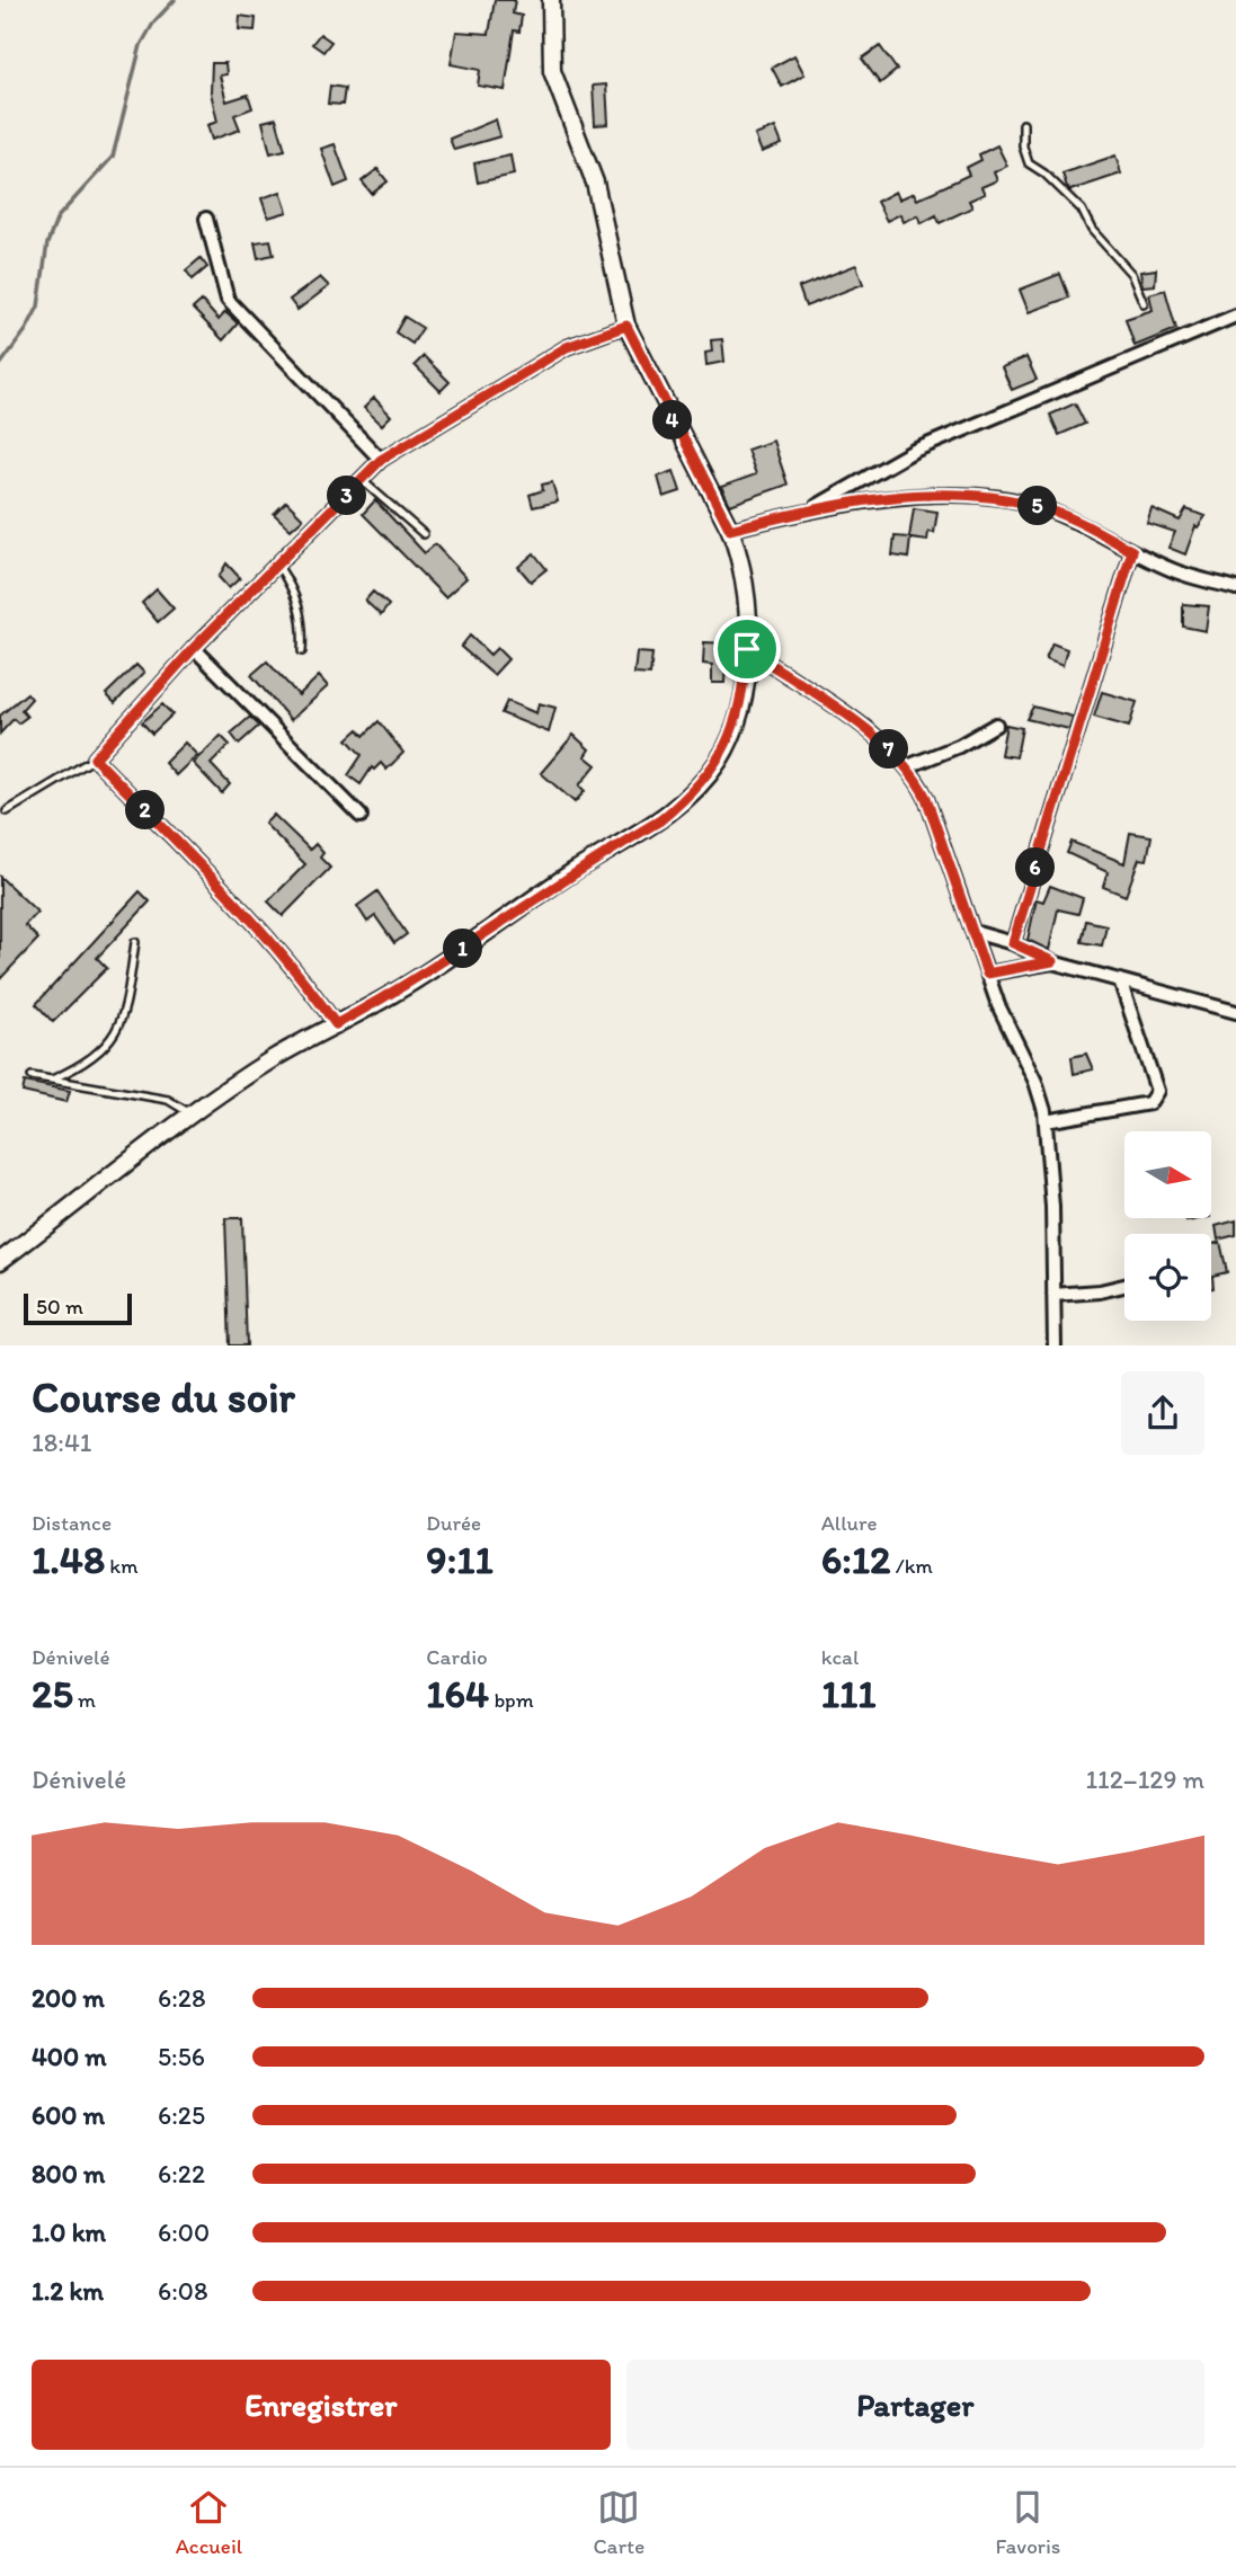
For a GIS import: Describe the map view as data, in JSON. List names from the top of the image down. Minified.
{"scale_bar":"50 m","north":"right","page":{"pins":["4","3","5","7","2","6","1"],"scale":"50 m","heading":["Course du soir","18:41"],"stats":[["Distance","1.48 km"],["Durée","9:11"],["Allure","6:12 /km"],["Dénivelé","25 m"],["Cardio","164 bpm"],["kcal","111"]],"chart":["Dénivelé","112–129 m"],"list":[{"name":"200 m","note":"6:28"},{"name":"400 m","note":"5:56"},{"name":"600 m","note":"6:25"},{"name":"800 m","note":"6:22"},{"name":"1.0 km","note":"6:00"},{"name":"1.2 km","note":"6:08"}],"buttons":["Enregistrer","Partager"],"tabs":["Accueil","Carte","Favoris"]}}
